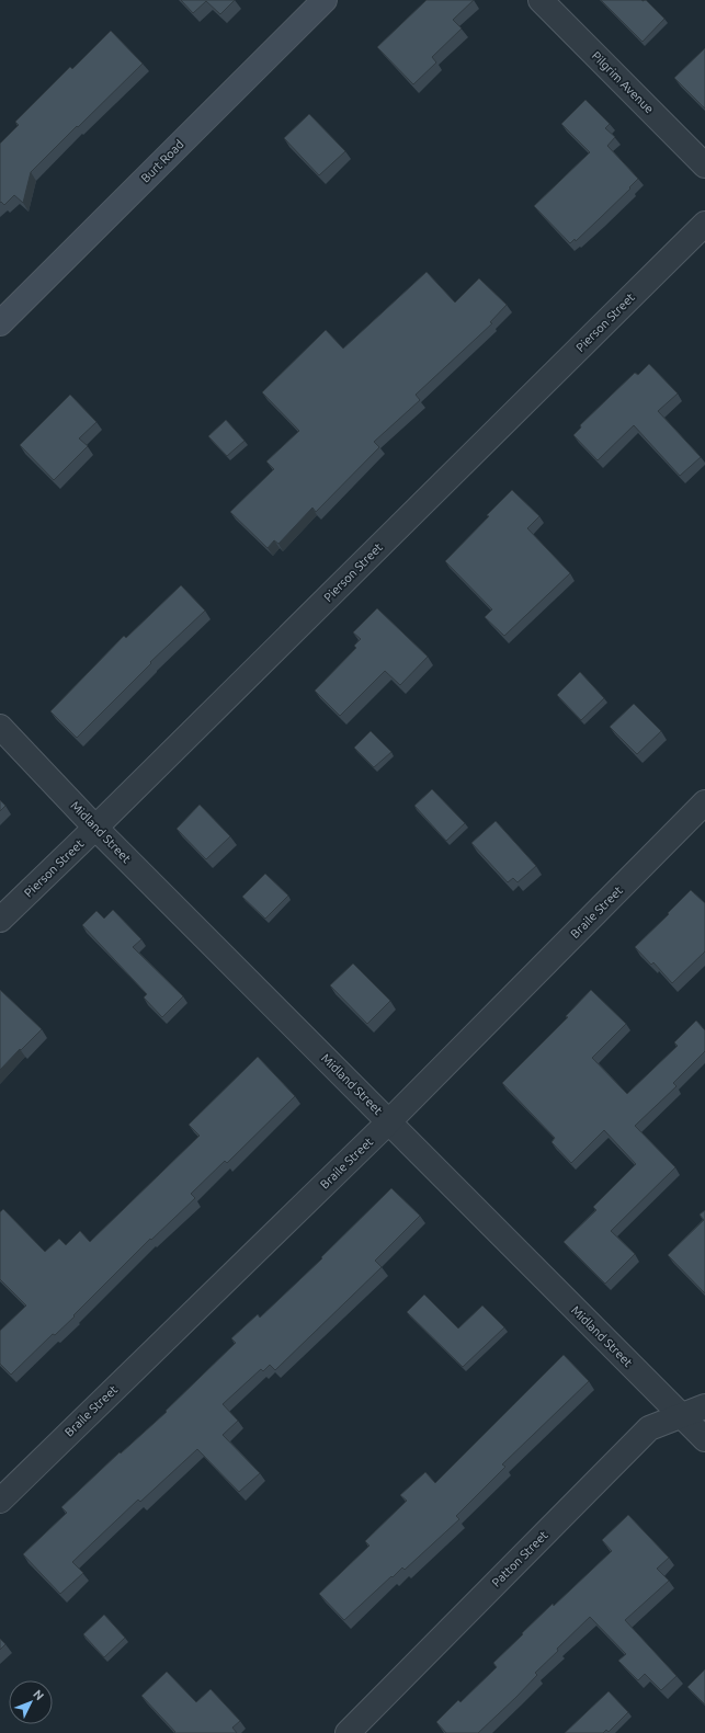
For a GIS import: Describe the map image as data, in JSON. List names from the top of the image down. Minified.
{"streets":{"street":["Pilgrim Avenue","Burt Road","Pierson Street","Midland Street","Braile Street","Patton Street"]},"crossings":[["Pierson Street","Midland Street"],["Midland Street","Braile Street"],["Midland Street","Patton Street"]],"north":"top right"}
